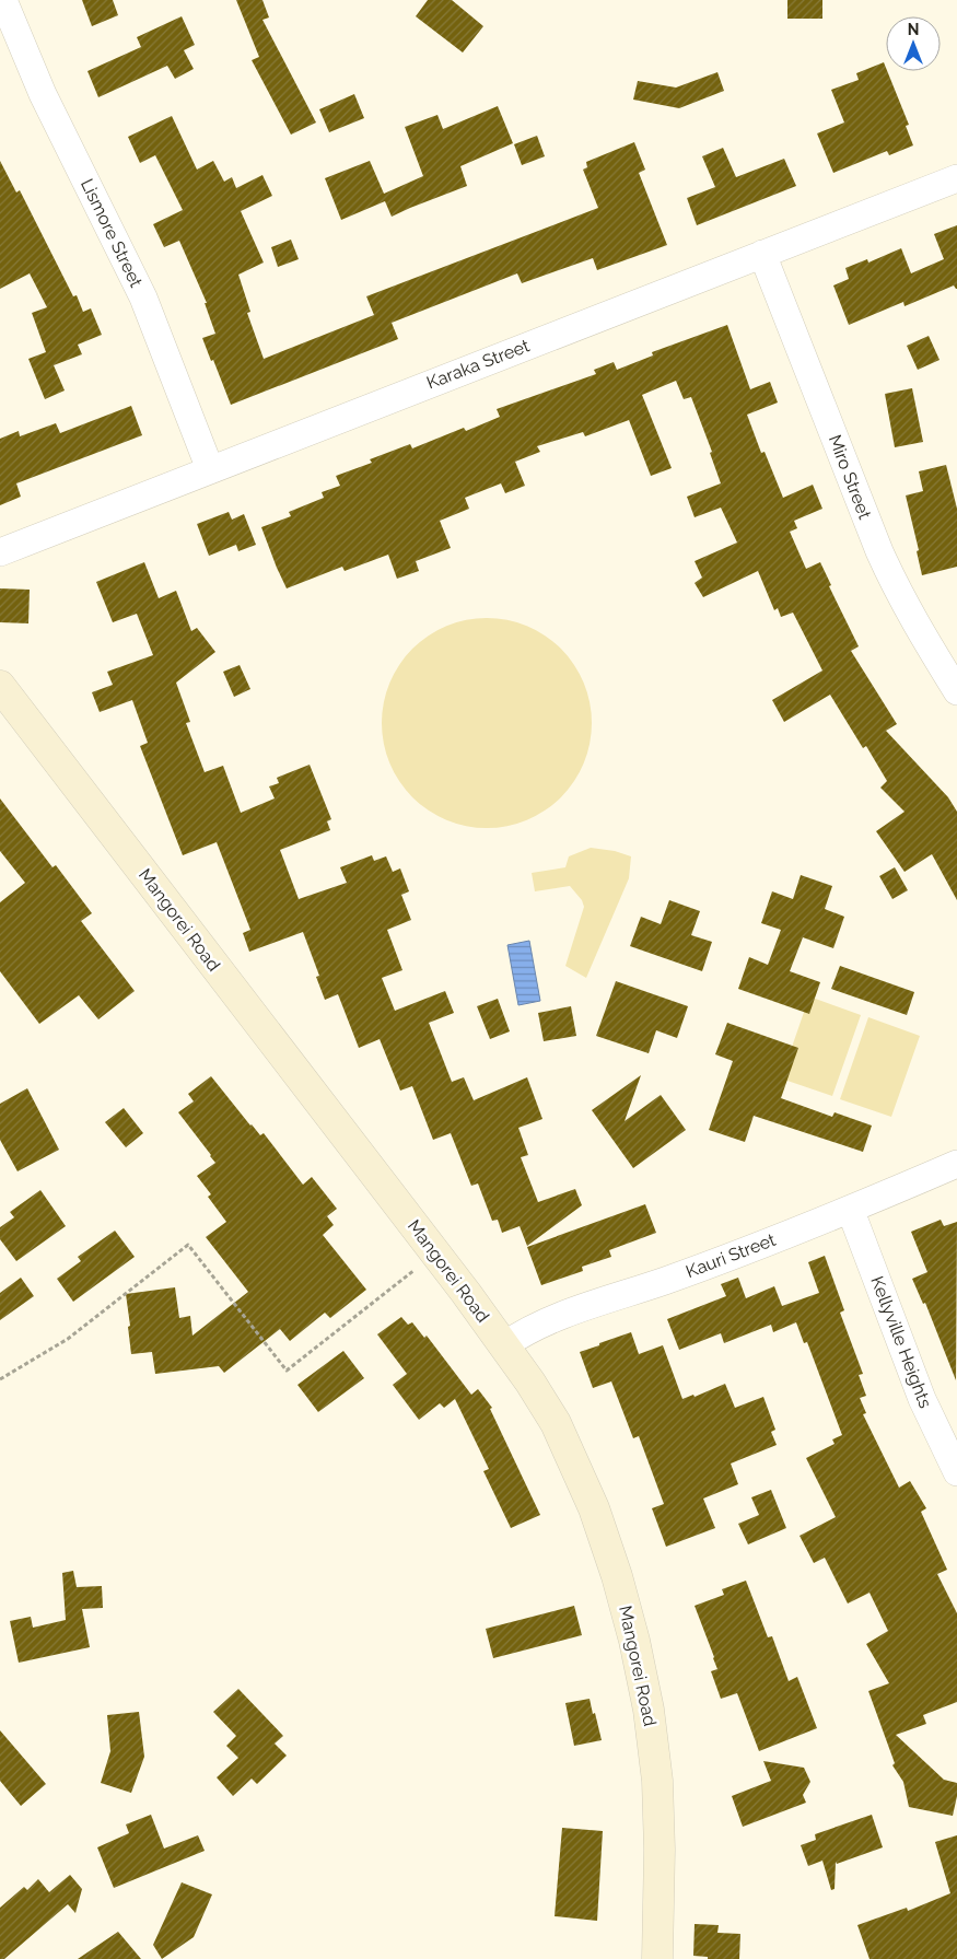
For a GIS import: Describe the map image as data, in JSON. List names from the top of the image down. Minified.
{"streets":{"main road":["Mangorei Road"],"street":["Lismore Street","Karaka Street","Miro Street","Kauri Street","Kellyville Heights"]},"crossings":[["Lismore Street","Karaka Street"],["Karaka Street","Miro Street"],["Mangorei Road","Kauri Street"],["Kauri Street","Kellyville Heights"]],"north":"top"}
